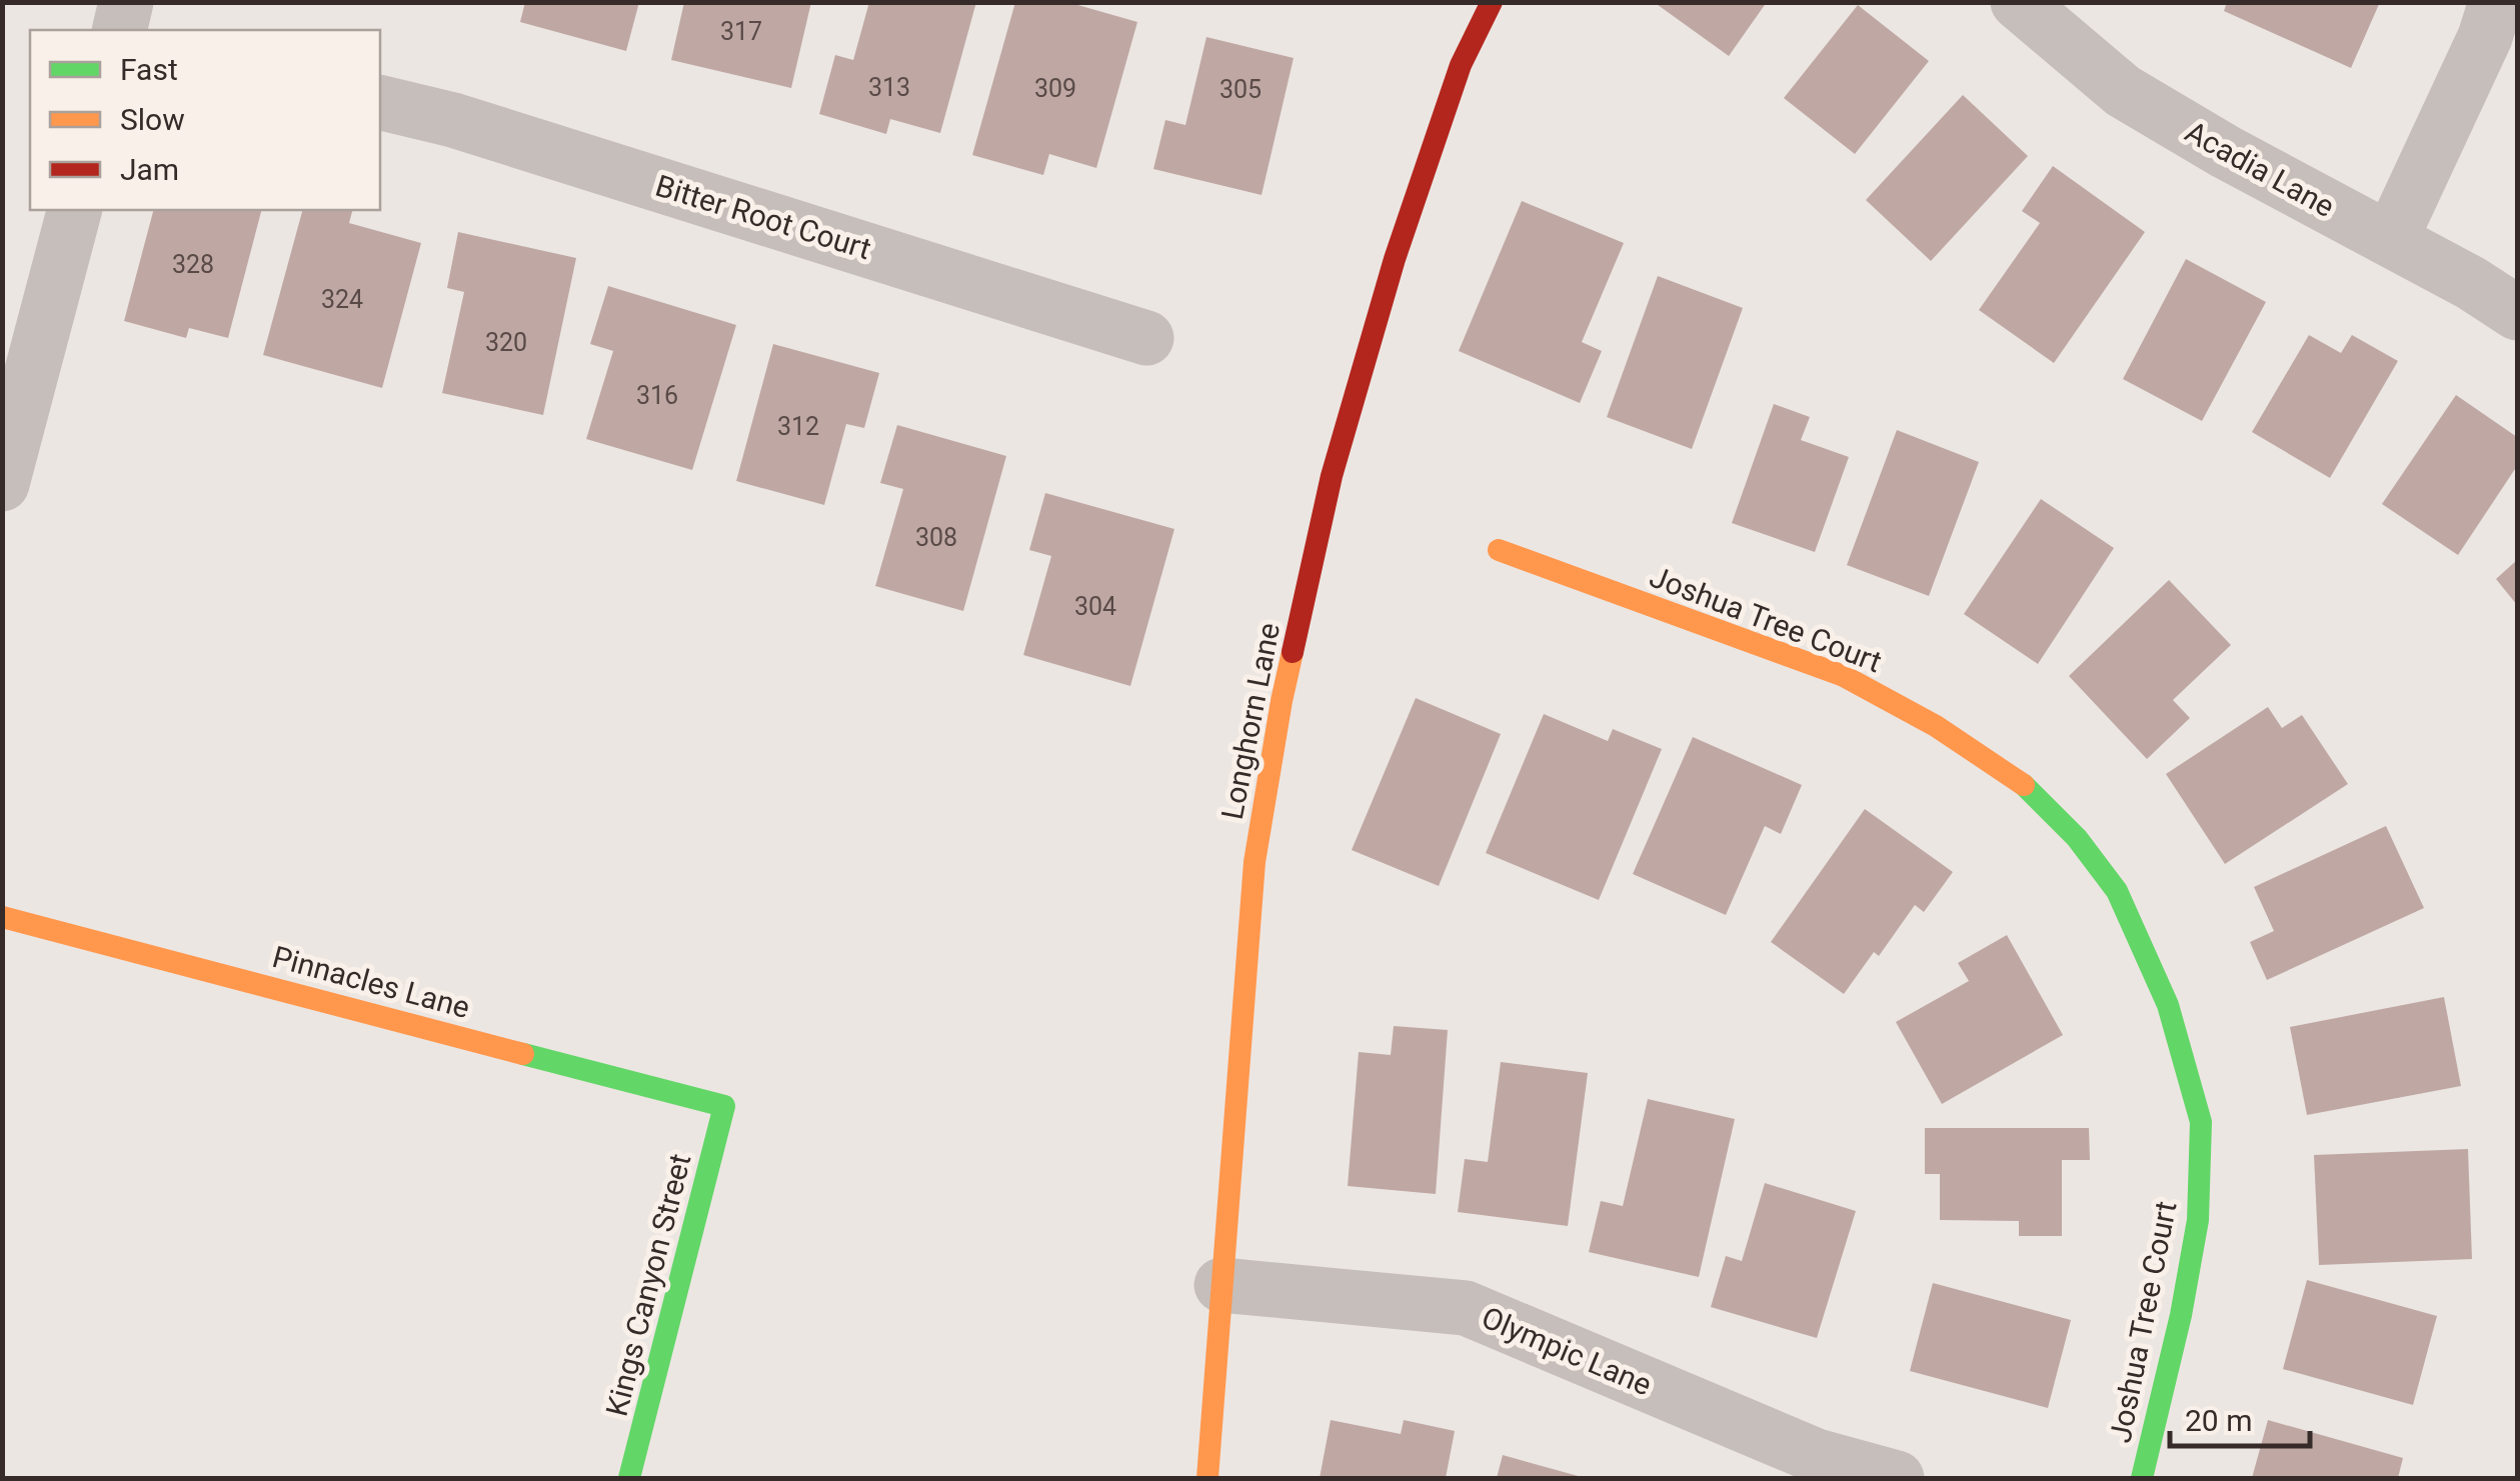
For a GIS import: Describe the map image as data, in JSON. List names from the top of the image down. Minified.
{"streets":{"street":["Acadia Lane","Bitter Root Court","Joshua Tree Court","Longhorn Lane","Pinnacles Lane","Kings Canyon Street","Olympic Lane"]},"crossings":[["Longhorn Lane","Olympic Lane"],["Pinnacles Lane","Kings Canyon Street"]],"house_numbers":["317","313","309","305","328","324","320","316","312","308","304"],"legend":["Fast","Slow","Jam"],"scale_bar":"20 m"}
